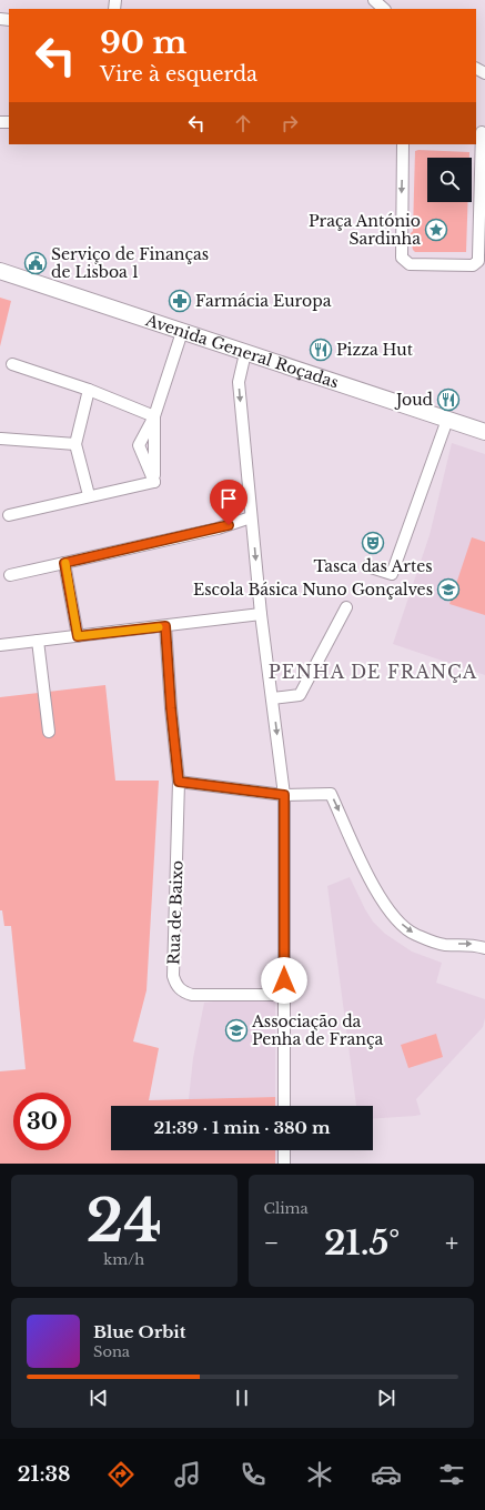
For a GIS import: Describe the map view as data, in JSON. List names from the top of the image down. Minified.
{"streets":{"street":["Avenida General Roçadas","Rua de Baixo"]},"districts":["PENHA DE FRANÇA"],"places":{"place":["Praça António Sardinha"],"public building":["Serviço de Finanças de Lisboa 1"],"pharmacy":["Farmácia Europa"],"restaurant":["Pizza Hut","Joud"],"theatre":["Tasca das Artes"],"school or university":["Escola Básica Nuno Gonçalves","Associação da Penha de França"]},"page":{"turn":["90 m","Vire à esquerda"],"limit":"30","trip":"21:39 · 1 min · 380 m","tile":[["24","km/h"],"Clima"],"heat":["−","21.5°","+"],"song":["Blue Orbit","Sona"],"tabs":"21:38"}}
